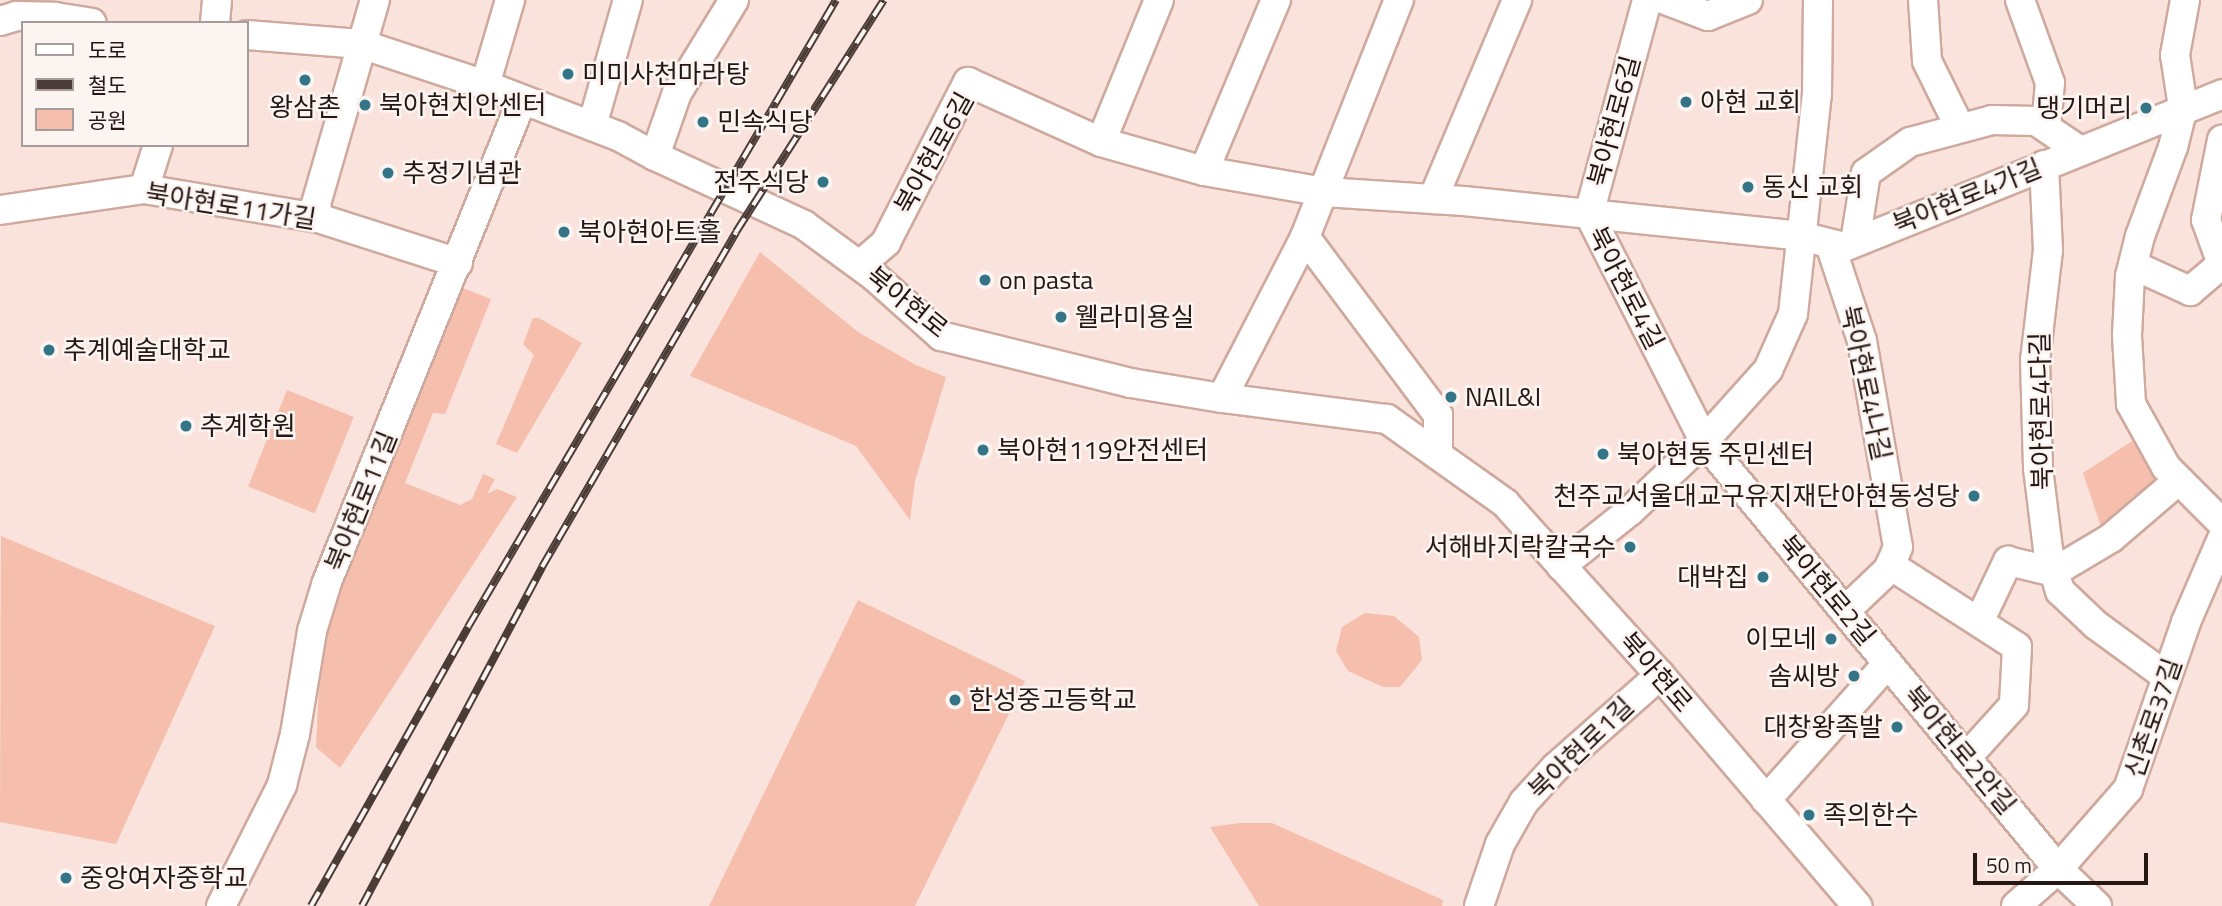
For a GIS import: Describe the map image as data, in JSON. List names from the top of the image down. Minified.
{"streets":{"street":["북아현로6길","북아현로4가길","북아현로11가길","북아현로4길","북아현로","북아현로4나길","북아현로4다길","북아현로11길","북아현로2길","신촌로37길","북아현로1길","북아현로2안길"]},"crossings":[["북아현로6길","북아현로4길"],["북아현로6길","북아현로"],["북아현로4가길","북아현로4나길"],["북아현로4가길","북아현로4다길"],["북아현로11가길","북아현로11길"],["북아현로4길","북아현로2길"],["북아현로","북아현로11길"],["북아현로","북아현로2길"],["북아현로","북아현로1길"],["북아현로4다길","신촌로37길"],["북아현로2길","북아현로2안길"],["신촌로37길","북아현로2안길"]],"places":["미미사천마라탕","왕삼촌","아현 교회","북아현치안센터","댕기머리","민속식당","추정기념관","전주식당","동신 교회","북아현아트홀","on pasta","웰라미용실","추계예술대학교","NAIL&I","추계학원","북아현119안전센터","북아현동 주민센터","천주교서울대교구유지재단아현동성당","서해바지락칼국수","대박집","이모네","솜씨방","한성중고등학교","대창왕족발","족의한수","중앙여자중학교"],"legend":["도로","철도","공원"],"scale_bar":"50 m"}
